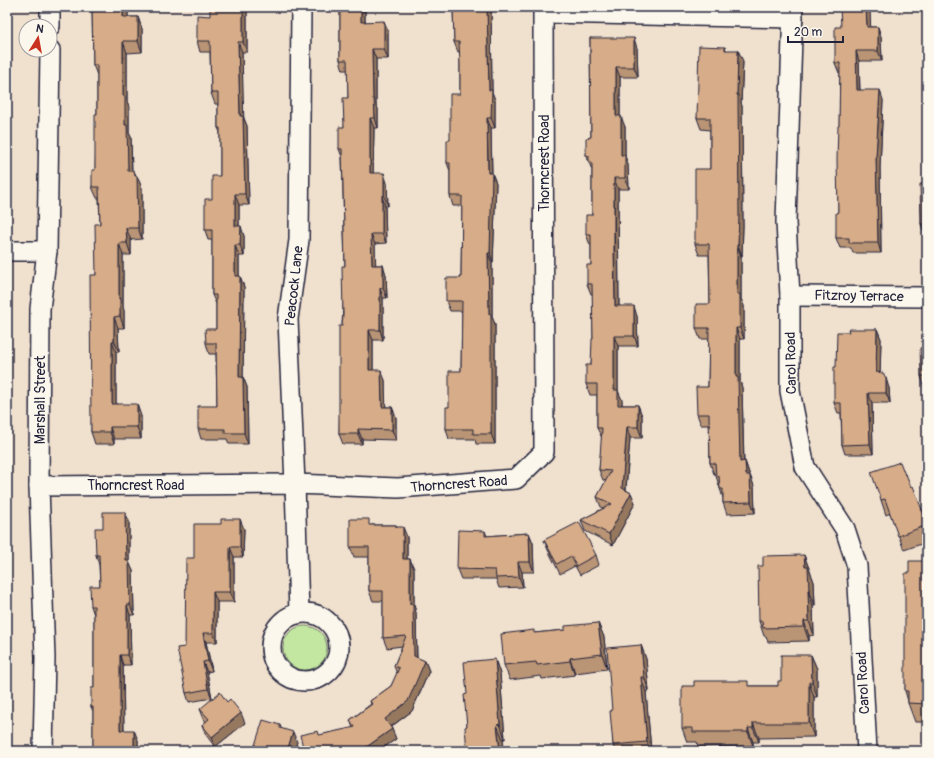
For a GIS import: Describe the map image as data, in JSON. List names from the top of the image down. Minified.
{"streets":{"street":["Thorncrest Road","Peacock Lane","Fitzroy Terrace","Carol Road","Marshall Street"]},"crossings":[["Thorncrest Road","Peacock Lane"],["Thorncrest Road","Marshall Street"],["Fitzroy Terrace","Carol Road"]],"scale_bar":"20 m","north":"top"}
